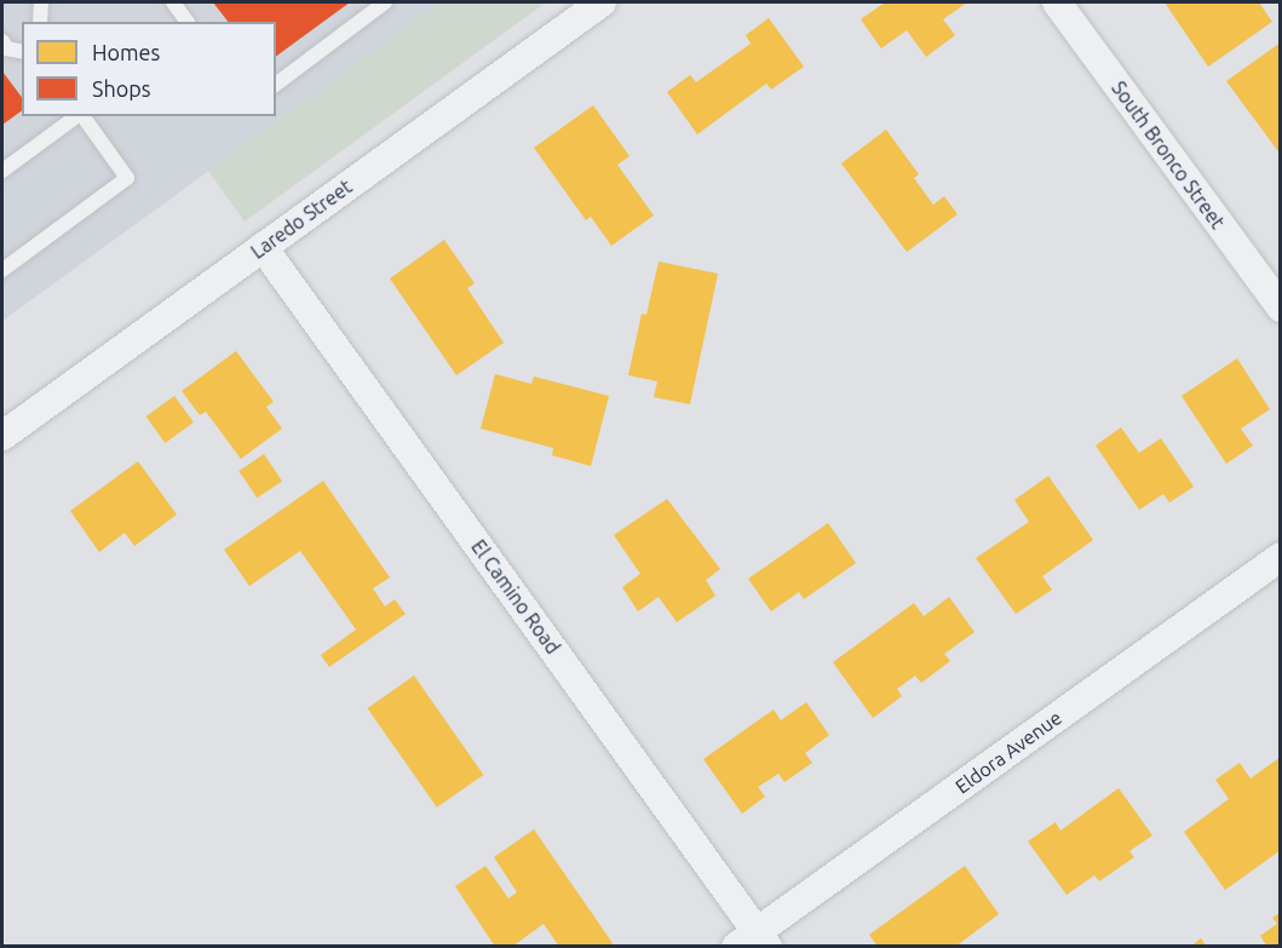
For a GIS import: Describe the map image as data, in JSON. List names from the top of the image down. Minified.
{"streets":{"street":["South Bronco Street","Laredo Street","El Camino Road","Eldora Avenue"]},"crossings":[["Laredo Street","El Camino Road"],["El Camino Road","Eldora Avenue"]],"legend":["Homes","Shops"]}
